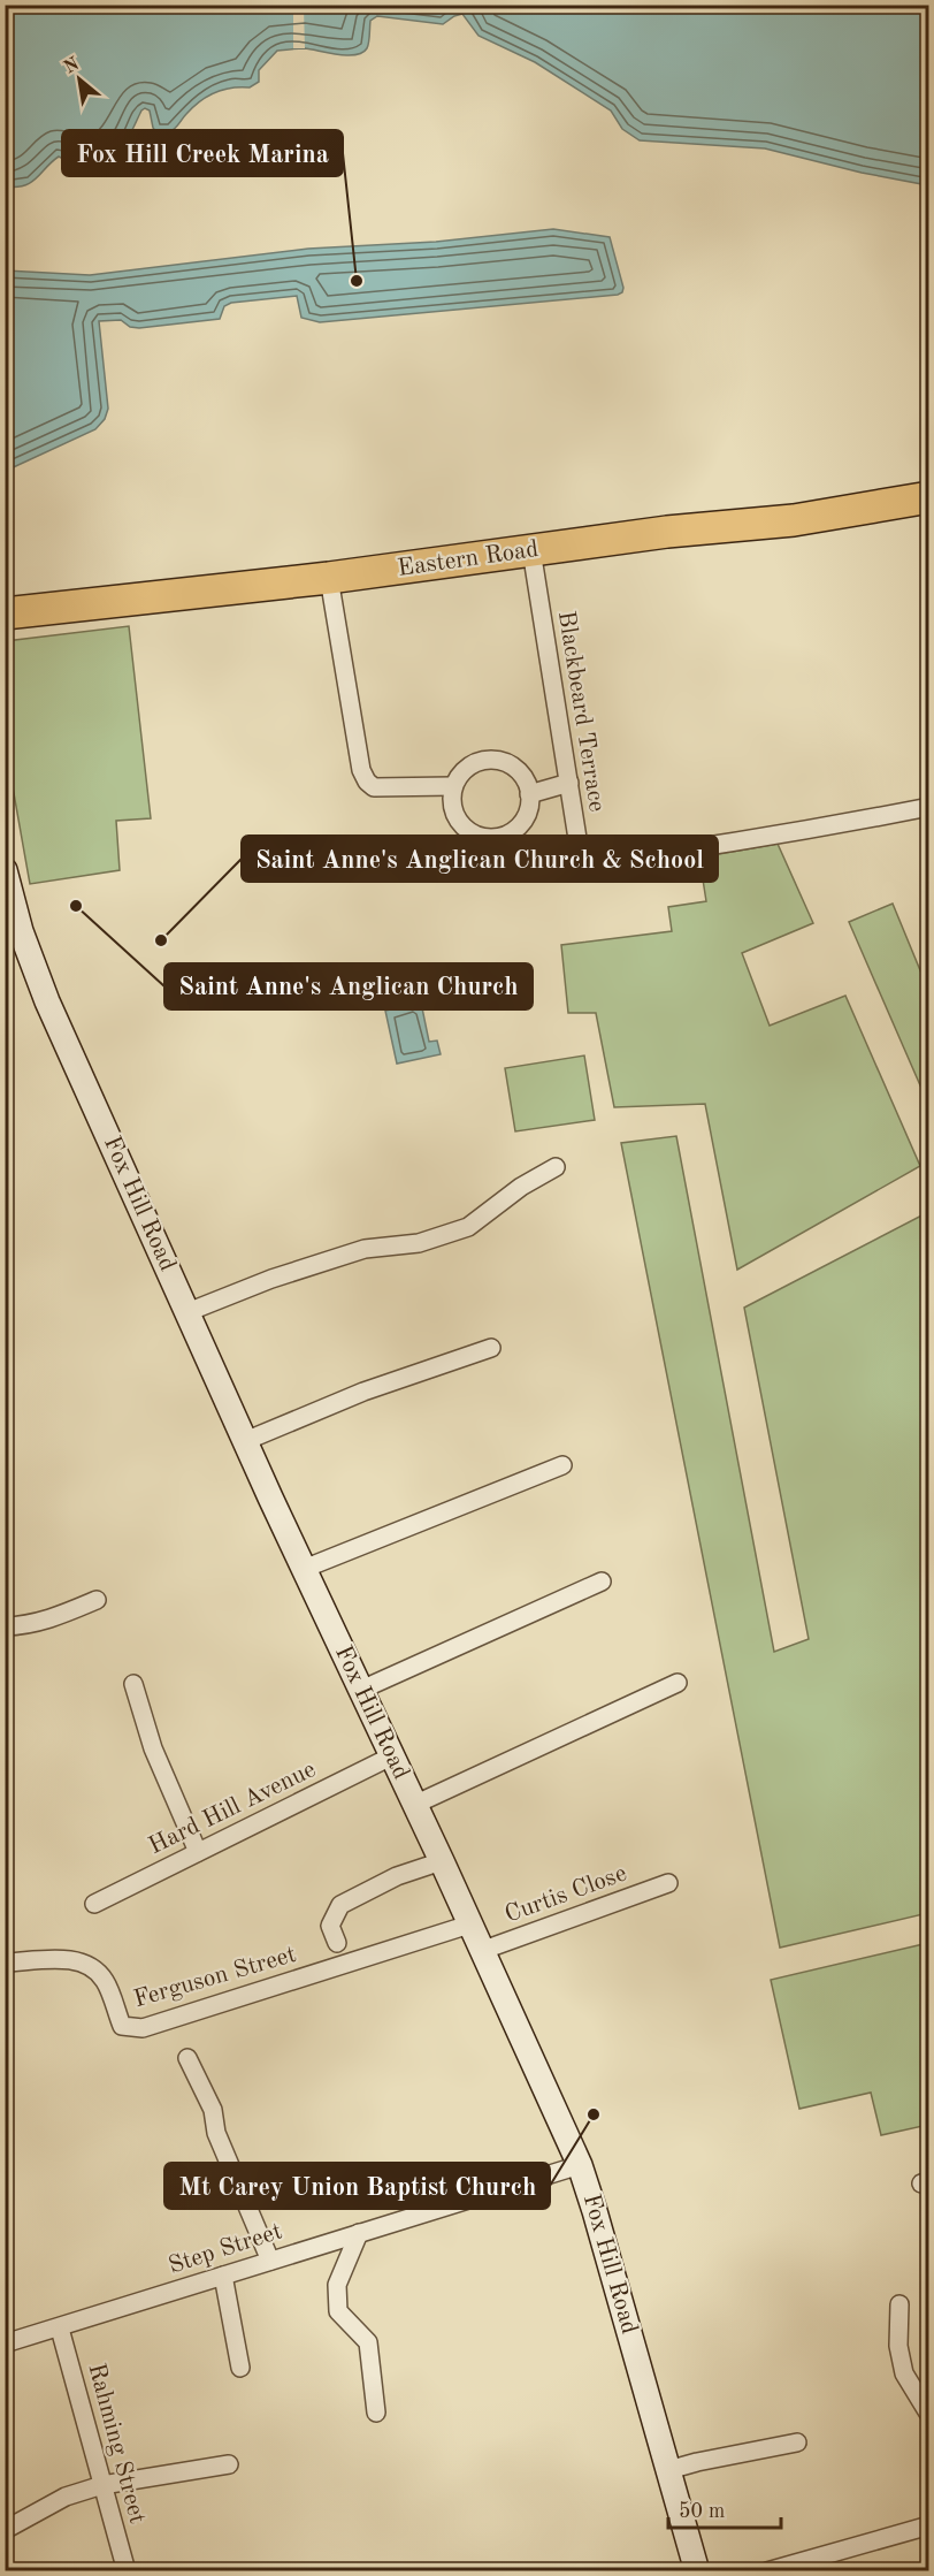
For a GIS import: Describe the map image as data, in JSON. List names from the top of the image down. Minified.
{"streets":{"highway":["Eastern Road"],"main road":["Fox Hill Road"],"street":["Blackbeard Terrace","Hard Hill Avenue","Curtis Close","Ferguson Street","Step Street","Rahming Street"]},"crossings":[["Eastern Road","Blackbeard Terrace"],["Fox Hill Road","Hard Hill Avenue"],["Fox Hill Road","Curtis Close"],["Fox Hill Road","Ferguson Street"],["Fox Hill Road","Step Street"],["Step Street","Rahming Street"]],"places":["Fox Hill Creek Marina","Saint Anne's Anglican Church","Saint Anne's Anglican Church & School","Mt Carey Union Baptist Church"],"scale_bar":"50 m","north":"top left"}
